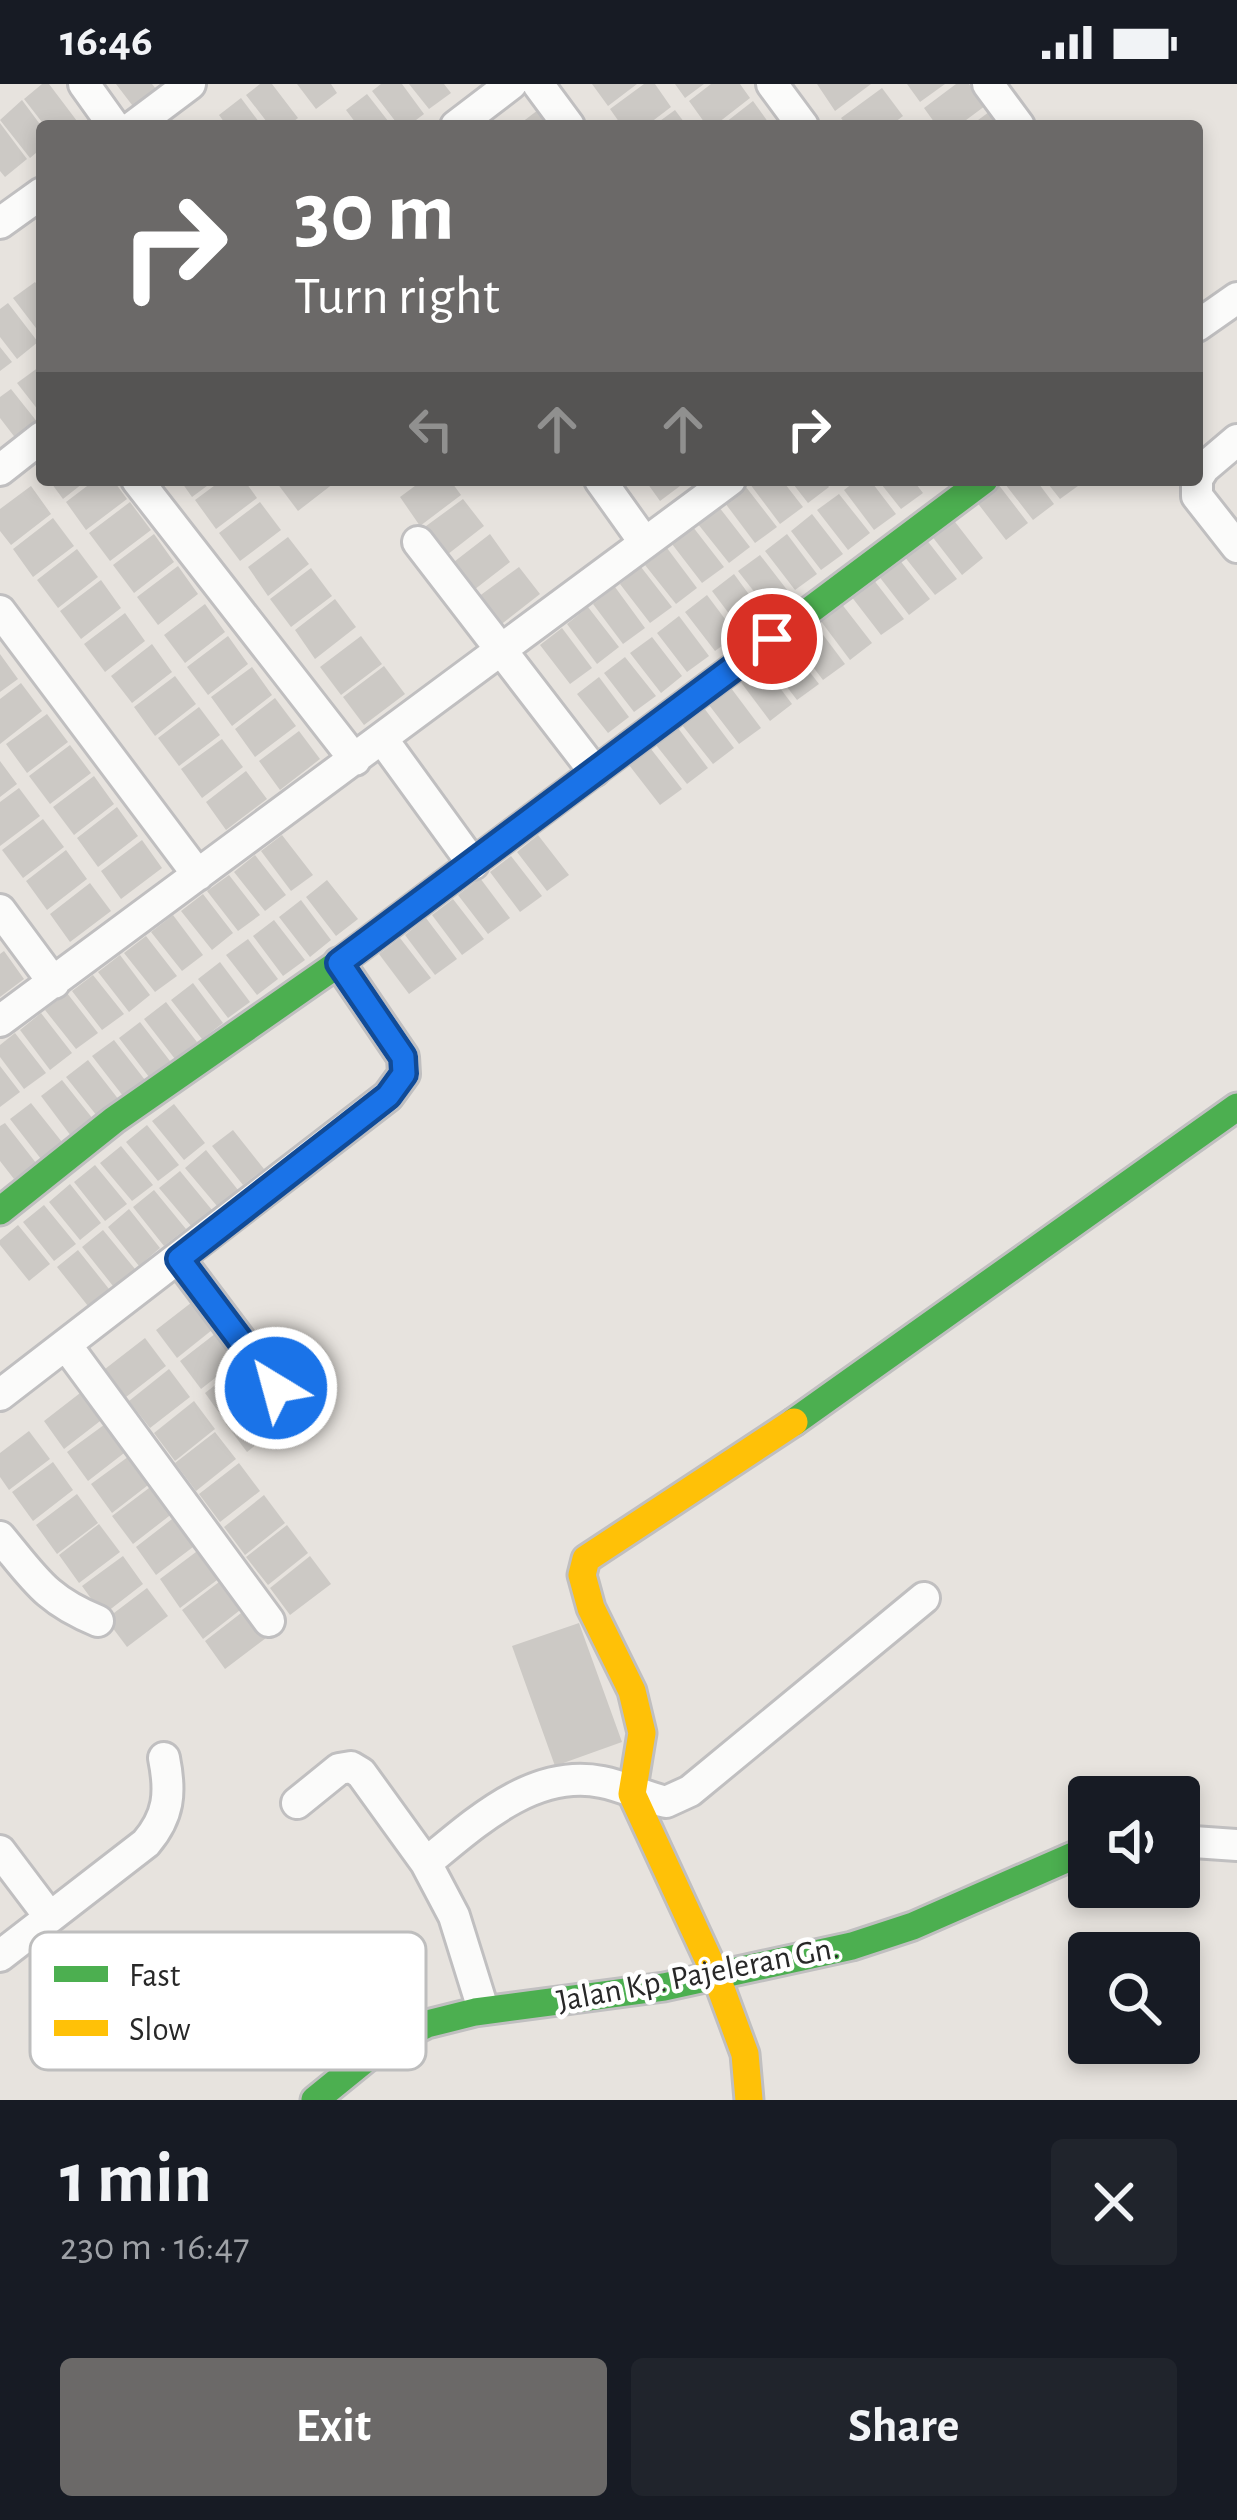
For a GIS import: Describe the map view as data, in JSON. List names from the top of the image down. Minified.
{"streets":{"street":["Jalan Kp. Pajeleran Gn."]},"legend":["Fast","Slow"],"page":{"status":"16:46","turn":["30 m","Turn right"],"heading":["1 min","230 m · 16:47"],"buttons":["Exit","Share"]}}
